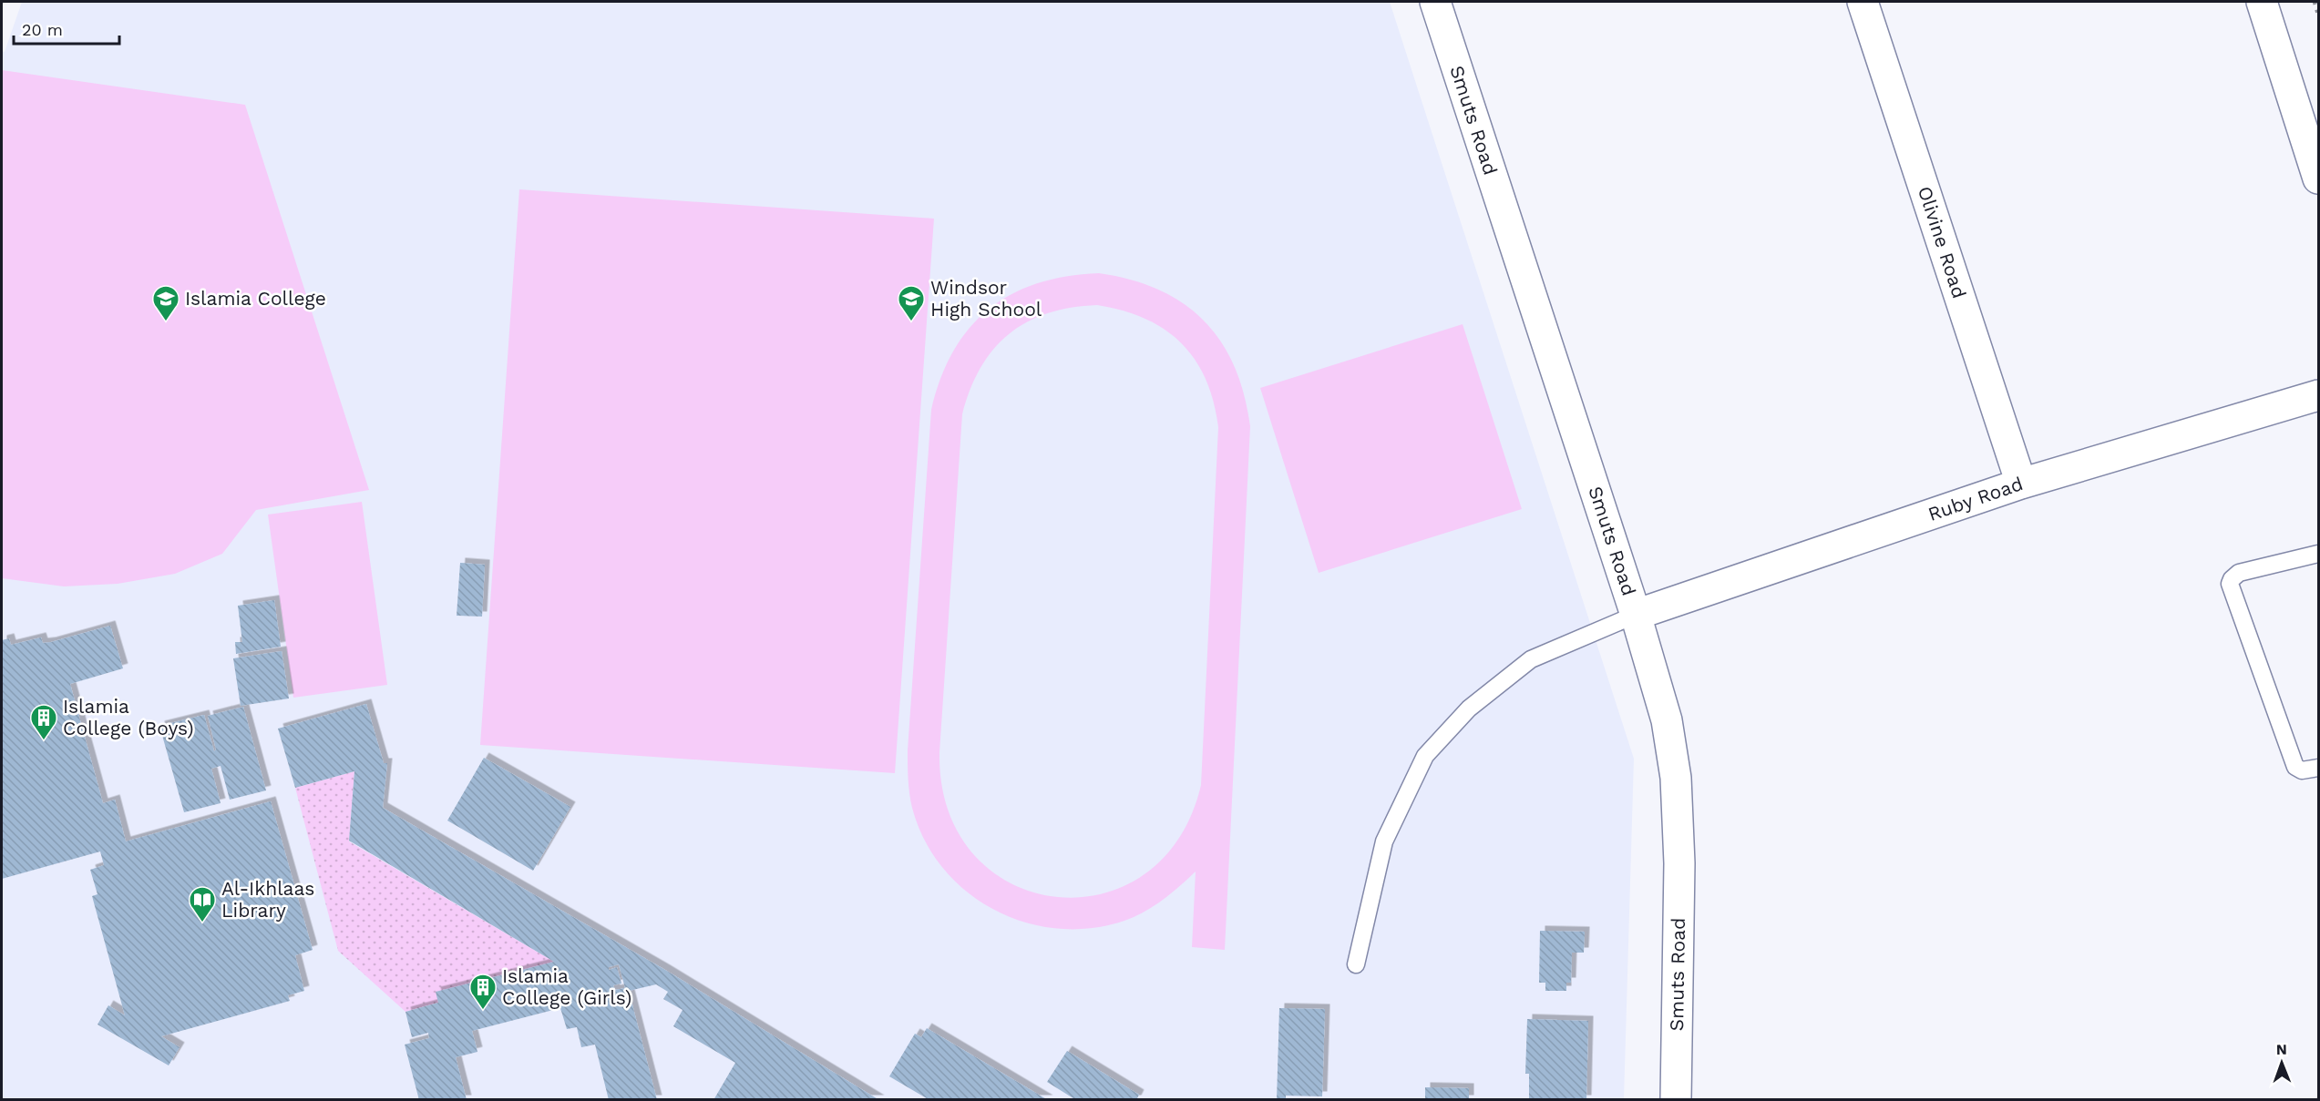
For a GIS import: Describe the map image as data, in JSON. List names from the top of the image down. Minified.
{"streets":{"street":["Smuts Road","Olivine Road","Ruby Road"]},"crossings":[["Smuts Road","Ruby Road"],["Olivine Road","Ruby Road"]],"places":{"school or university":["Islamia College","Windsor High School"],"building":["Islamia College (Boys)","Islamia College (Girls)"],"library":["Al-Ikhlaas Library"]},"scale_bar":"20 m","north":"top"}
